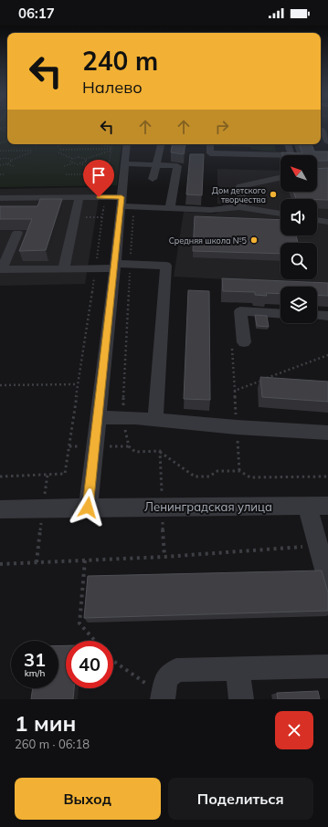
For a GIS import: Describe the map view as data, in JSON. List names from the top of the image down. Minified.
{"streets":{"street":["Ленинградская улица"]},"places":["Дом детского творчества","Средняя школа №5"],"north":"top left","page":{"status":"06:17","turn":["240 m","Налево"],"speed":"31 km/h","limit":"40","heading":["1 мин","260 m · 06:18"],"buttons":["Выход","Поделиться"]}}
